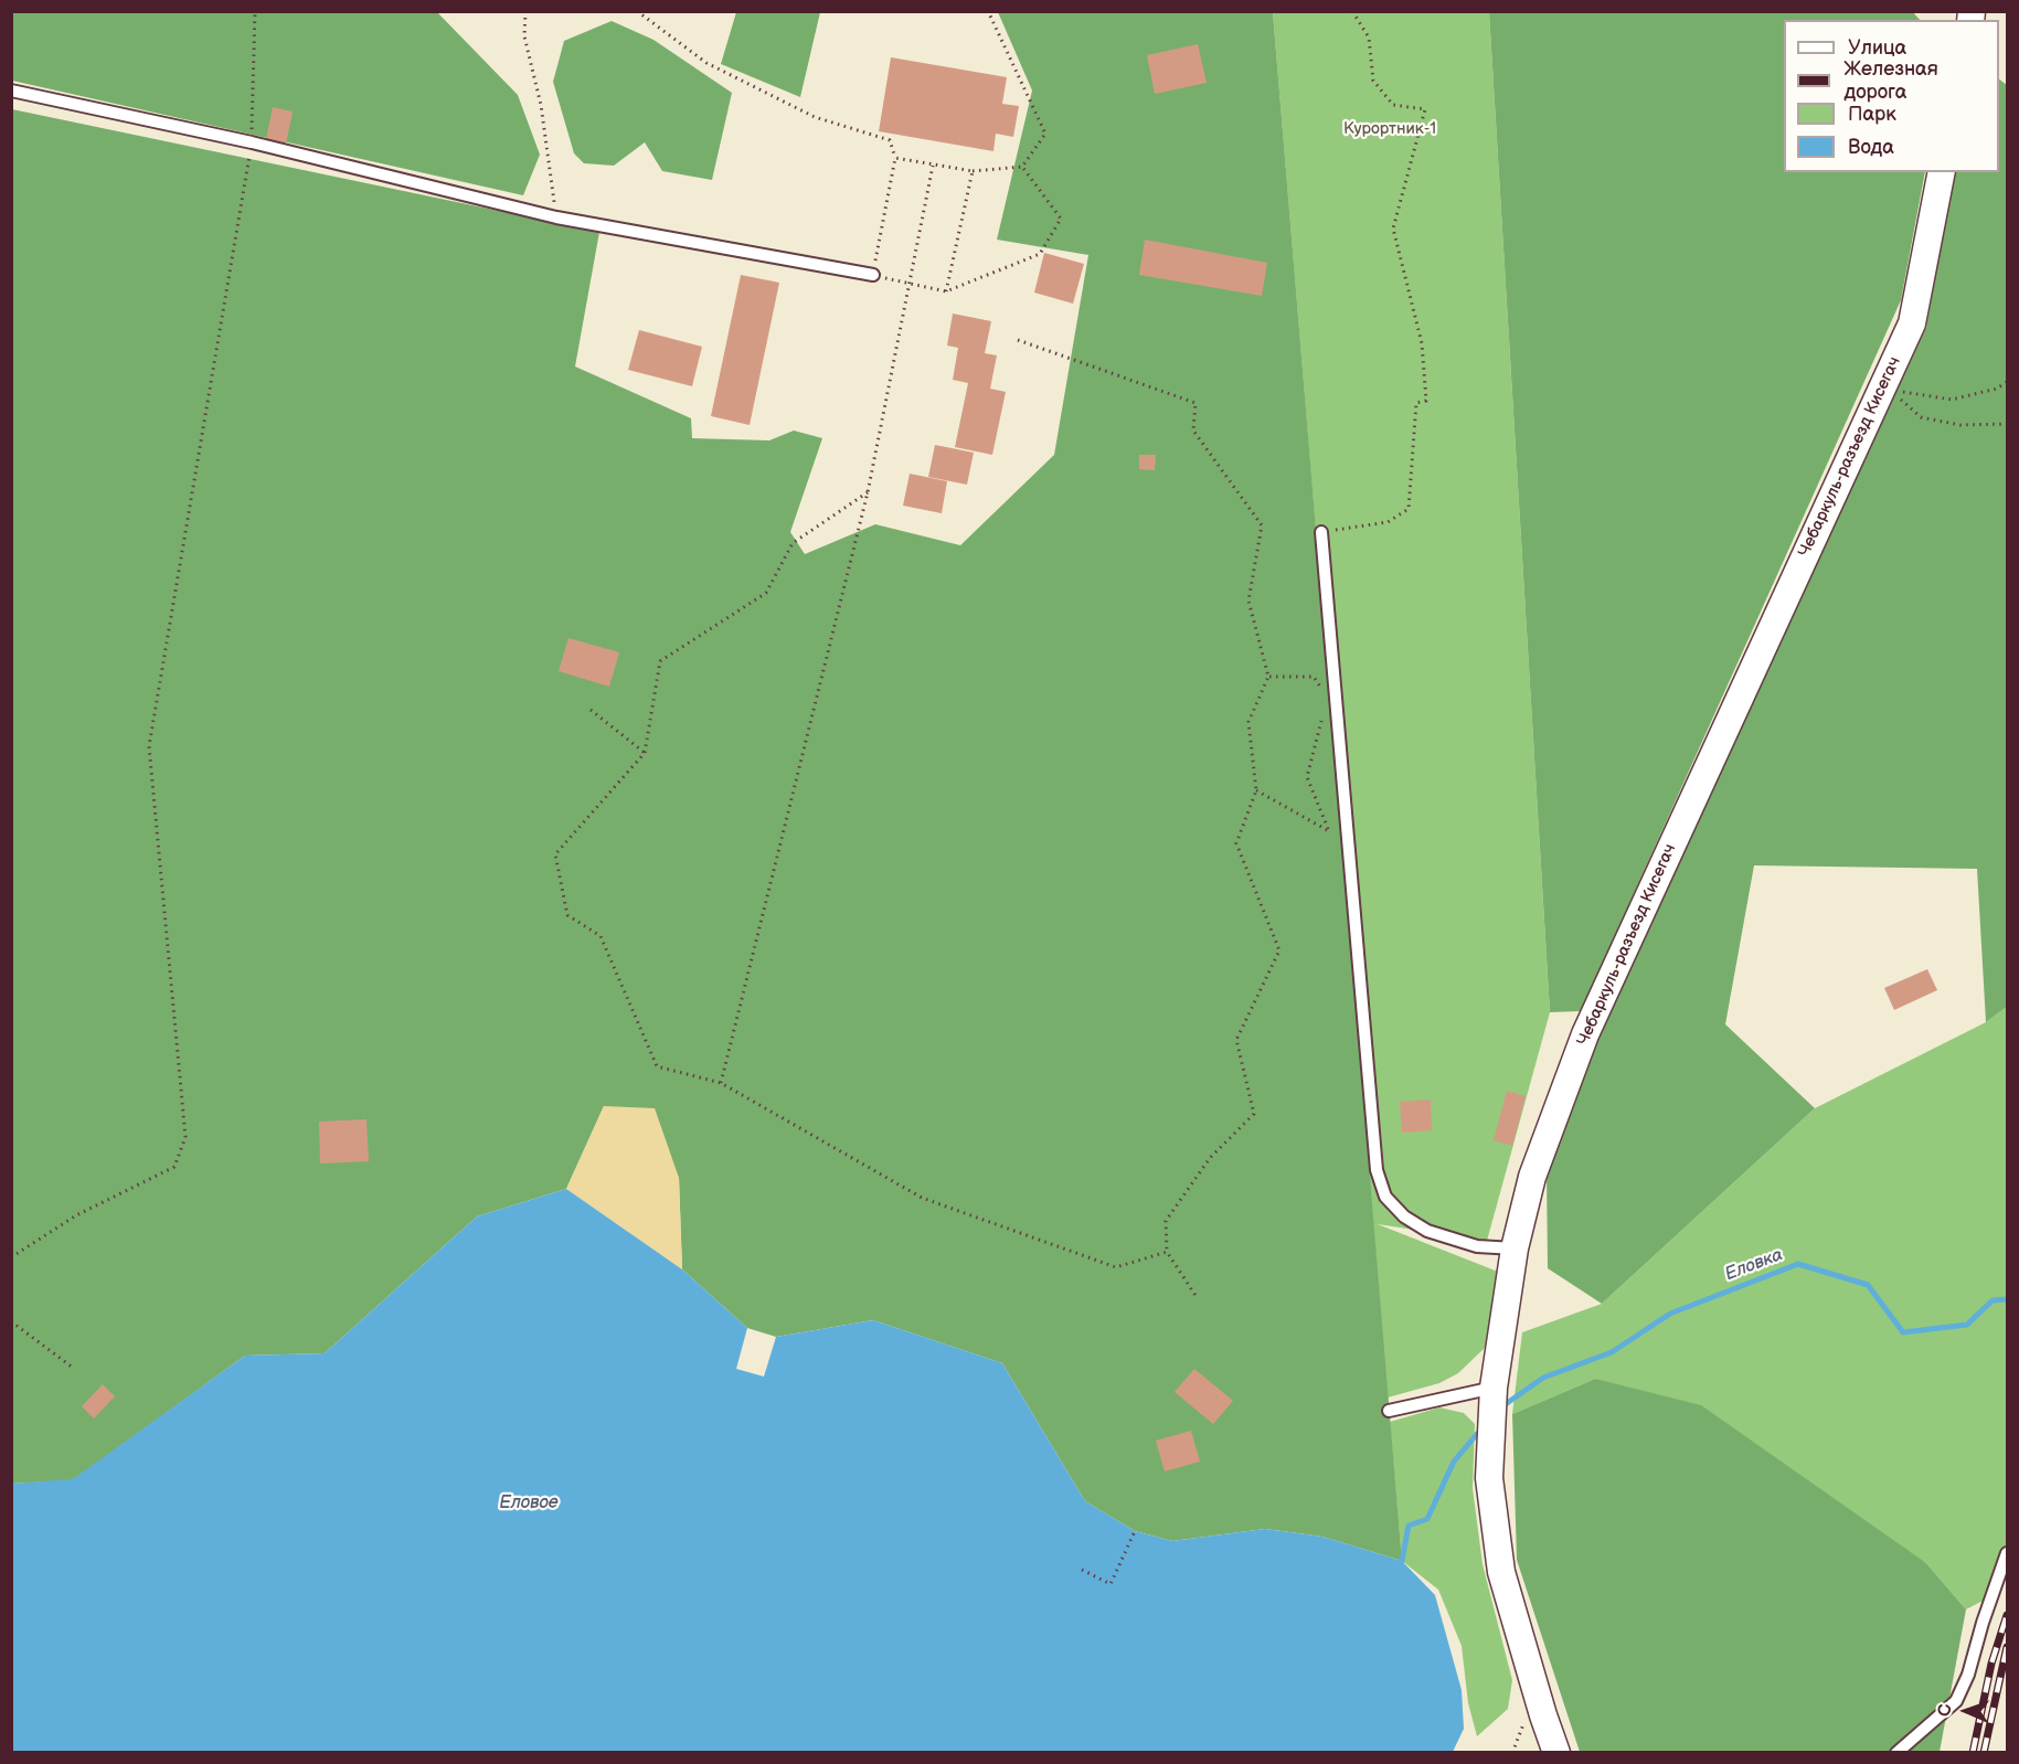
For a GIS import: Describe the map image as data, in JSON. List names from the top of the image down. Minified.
{"streets":{"street":["Чебаркуль-разъезд Кисегач"]},"water":["Еловка","Еловое"],"parks":["Курортник-1"],"legend":["Улица","Железная дорога","Парк","Вода"],"north":"left"}
